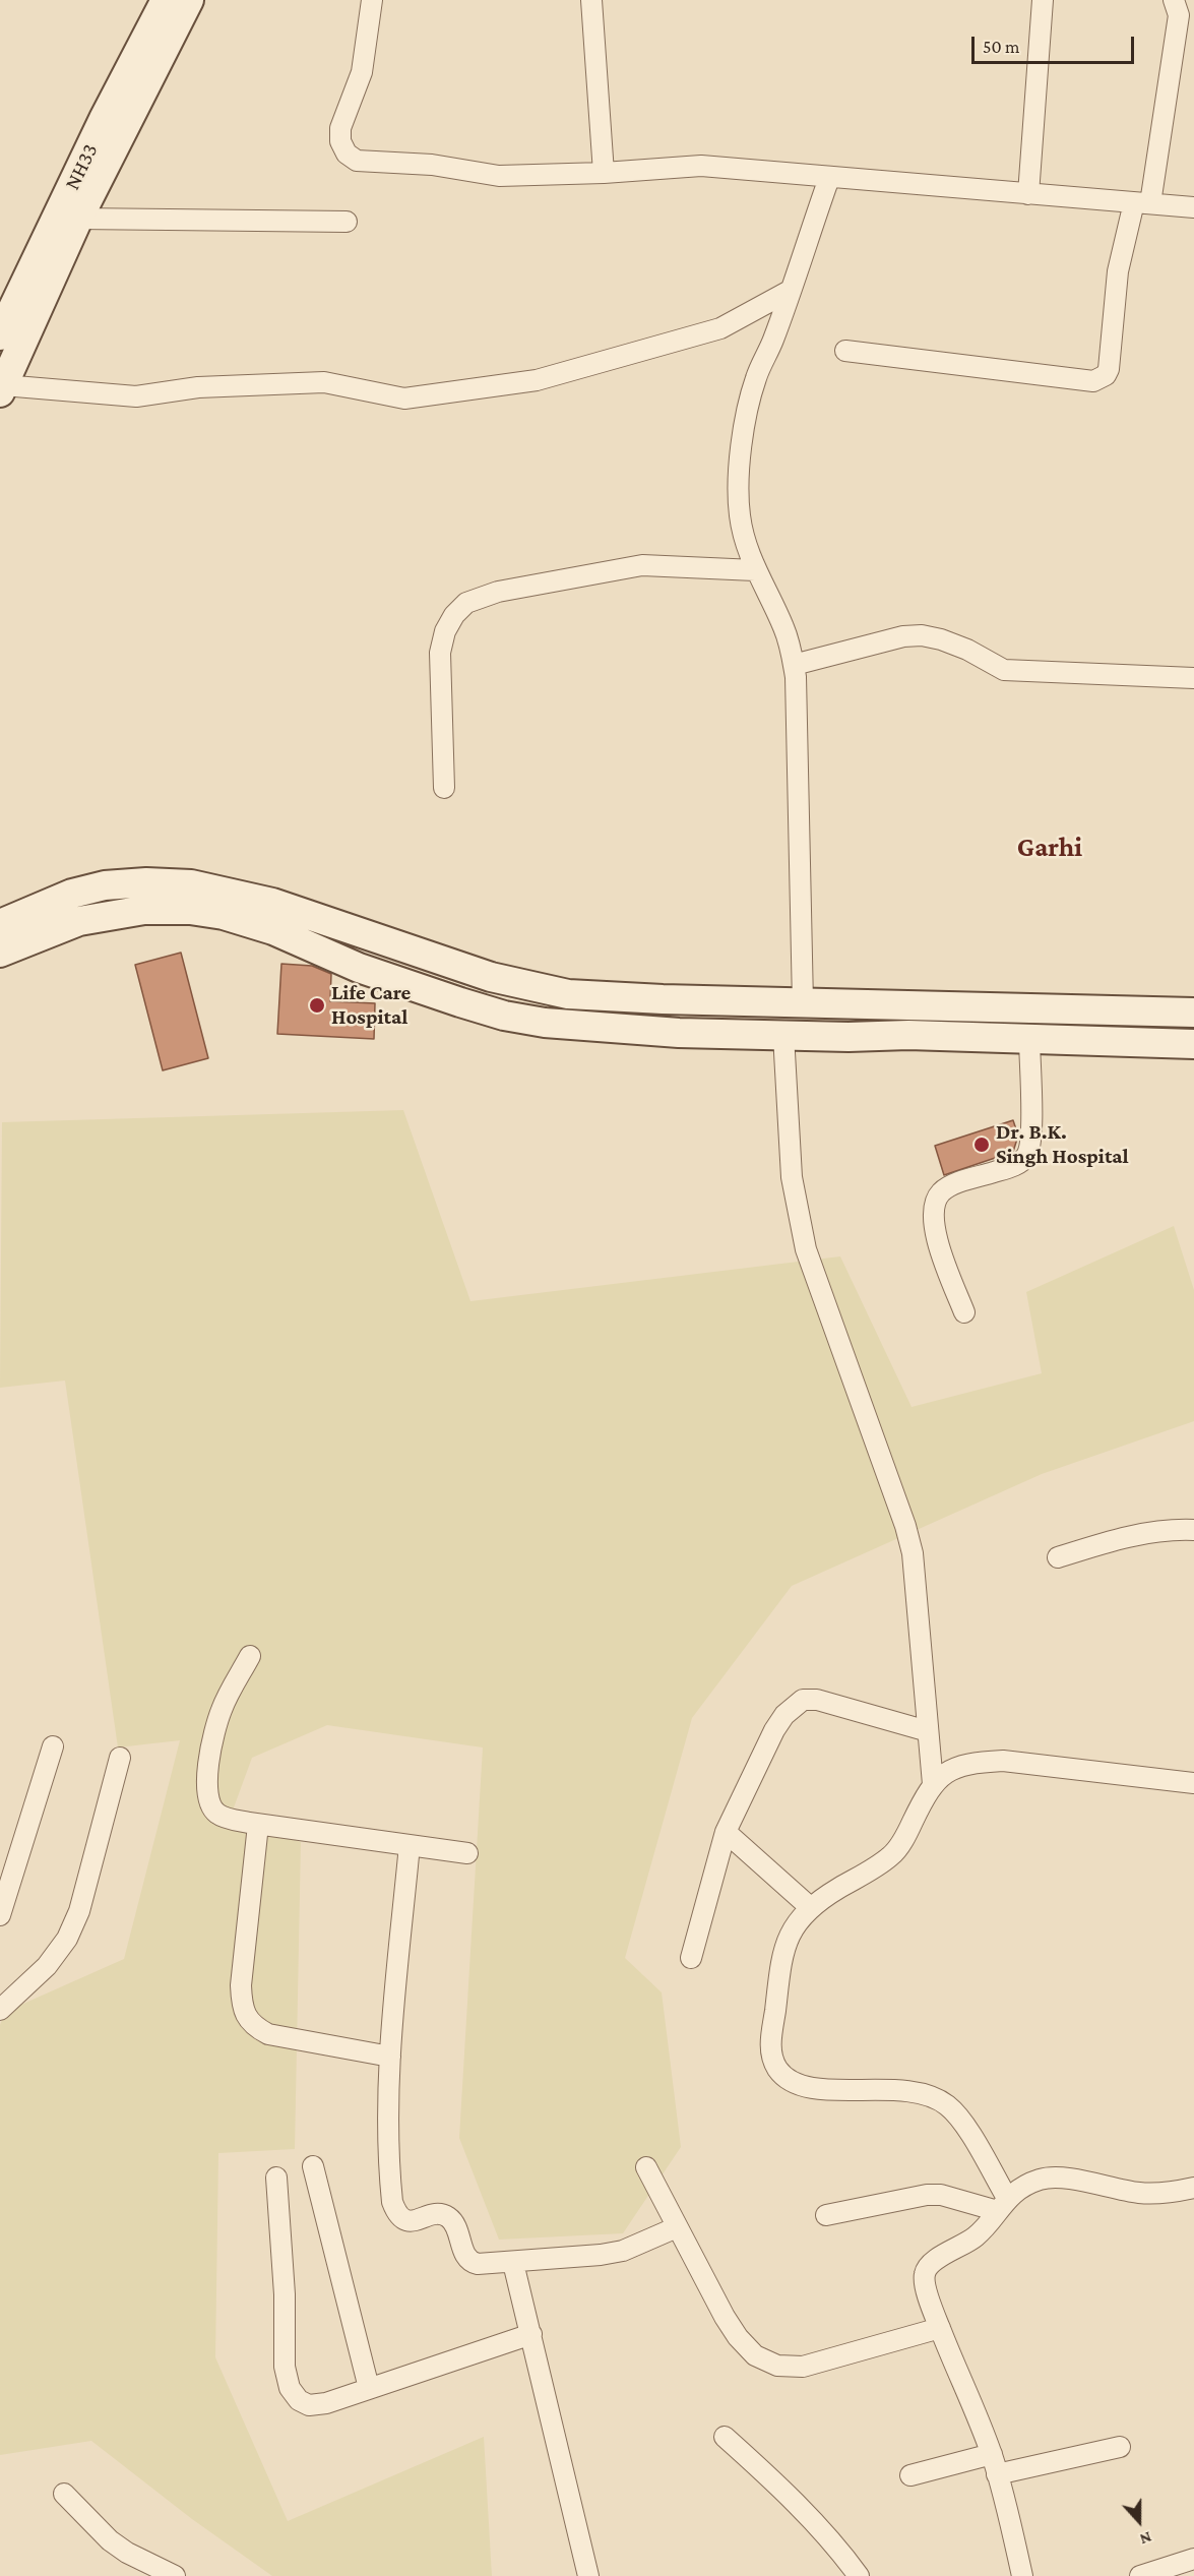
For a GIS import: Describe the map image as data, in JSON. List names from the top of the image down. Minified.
{"streets":{"main road":["NH33"]},"districts":["Garhi"],"places":["Life Care Hospital","Dr. B.K. Singh Hospital"],"scale_bar":"50 m","north":"bottom"}
